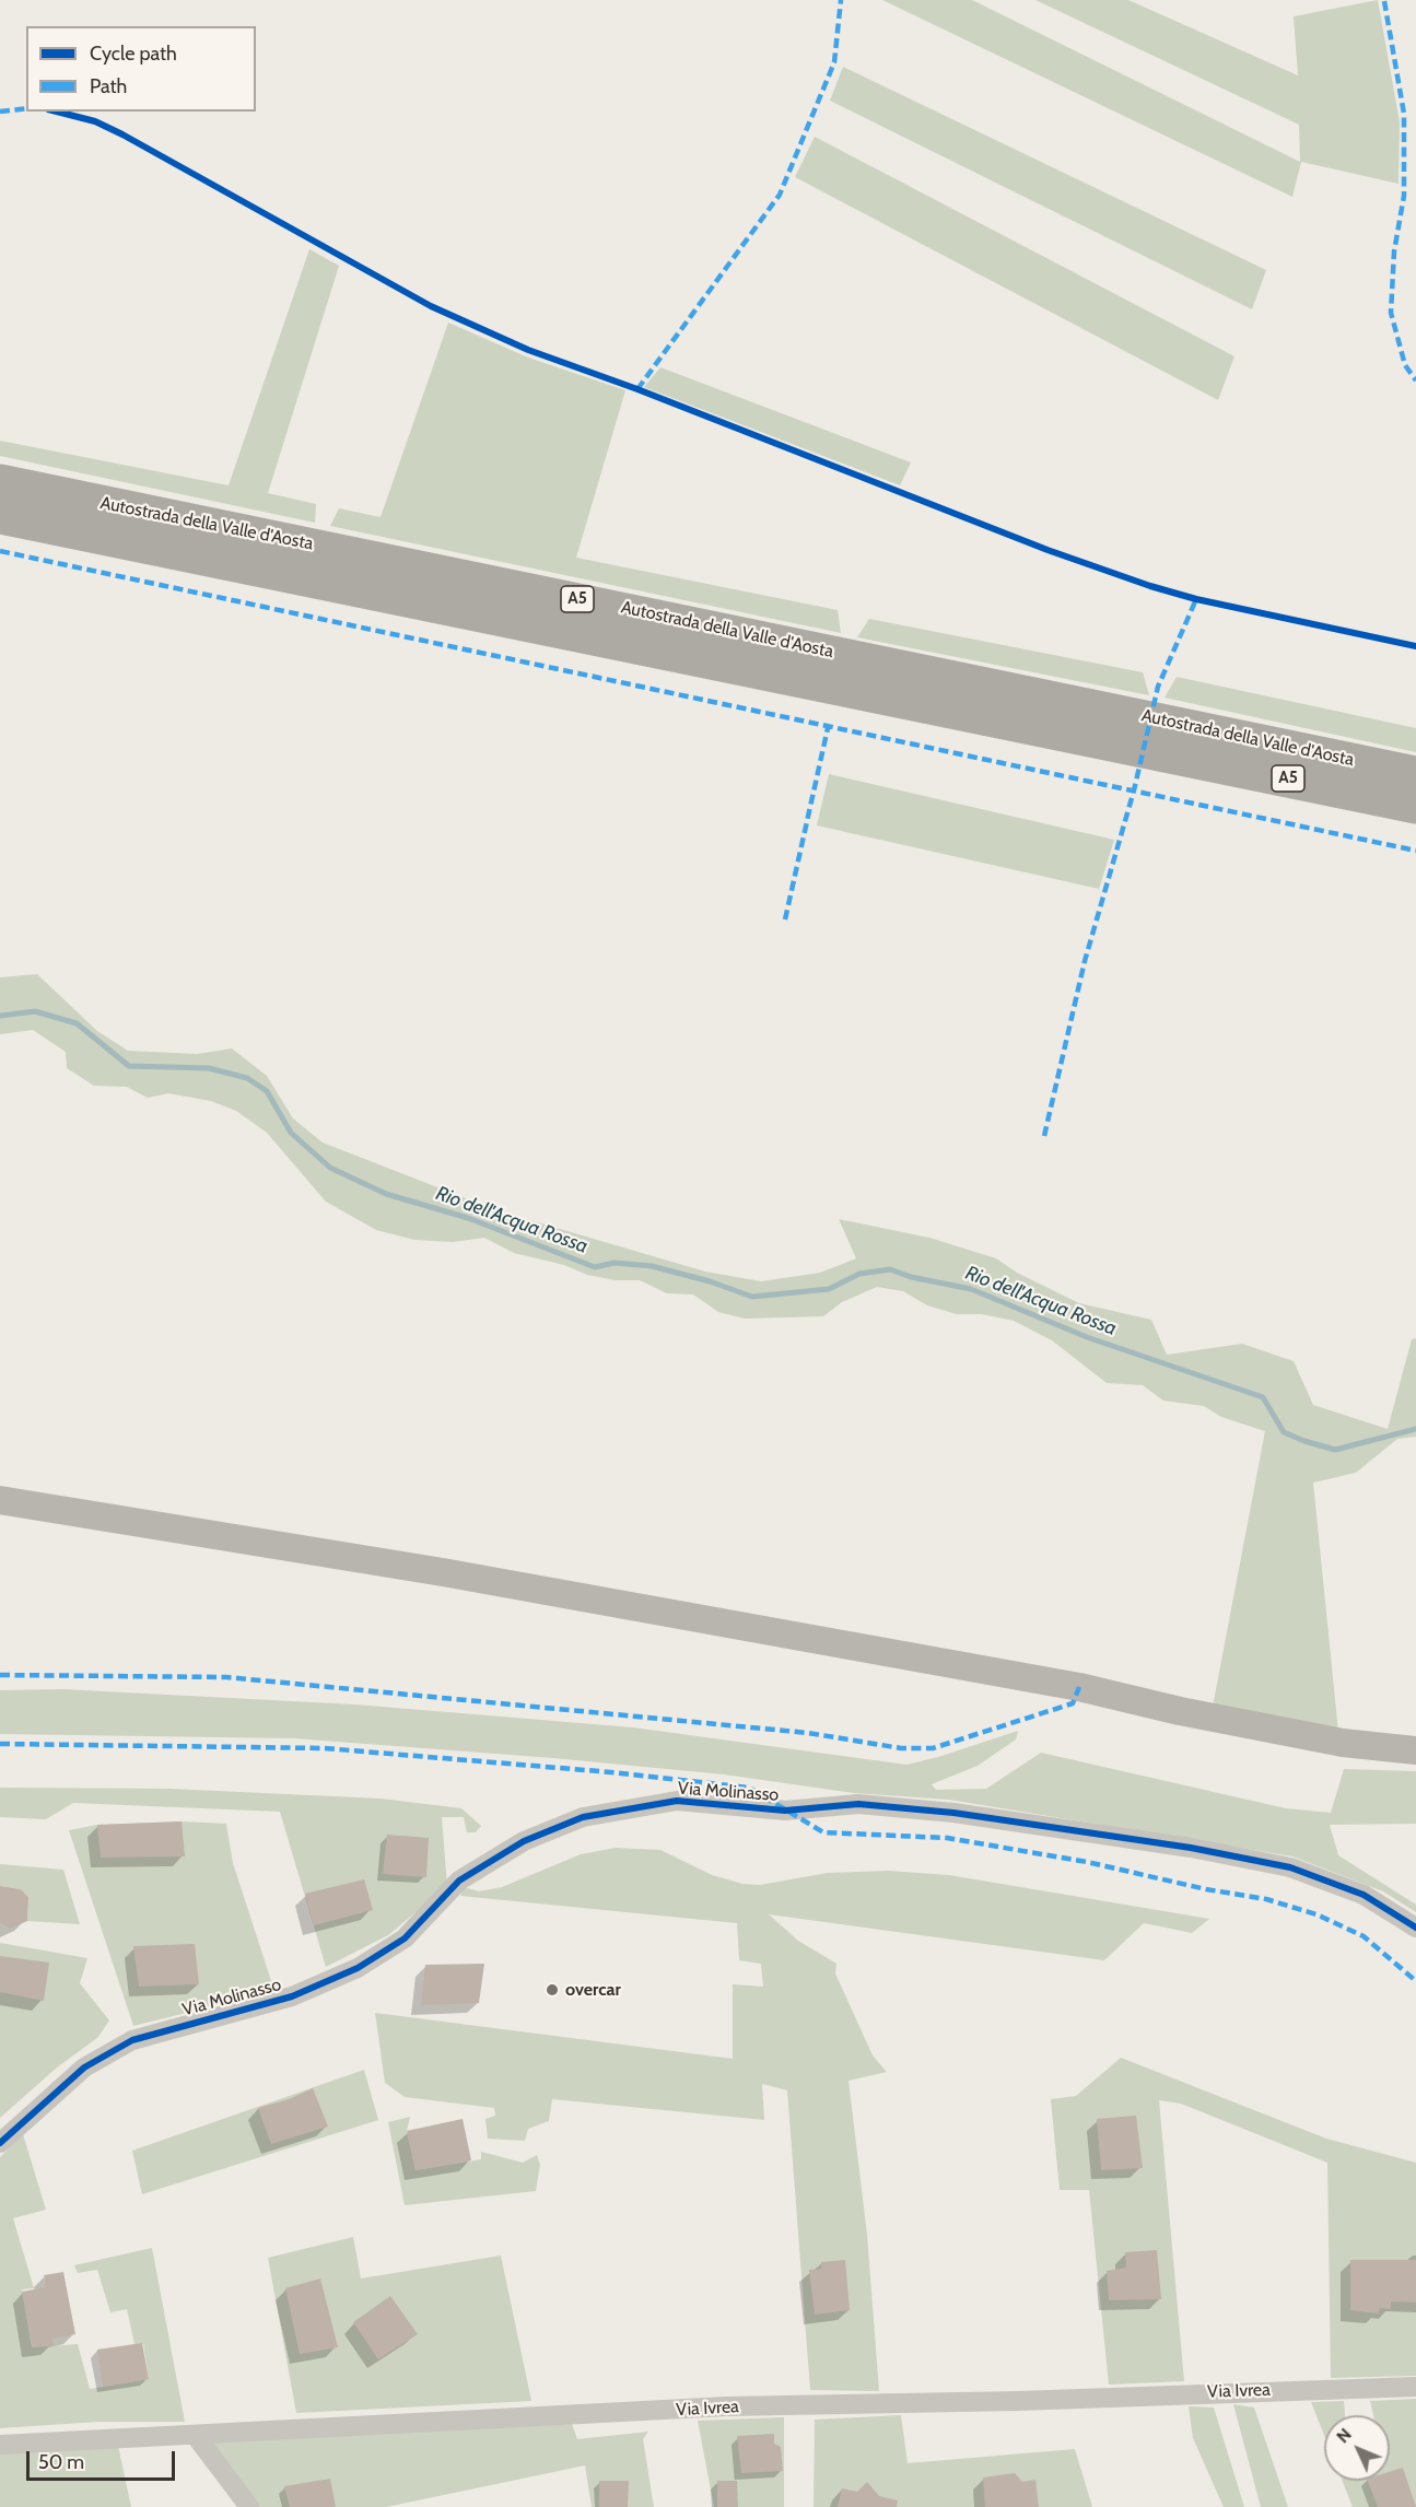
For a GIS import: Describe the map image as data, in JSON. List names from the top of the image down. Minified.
{"streets":{"highway":["Autostrada della Valle d'Aosta","A5"],"street":["Via Molinasso","Via Ivrea"]},"water":["Rio dell'Acqua Rossa"],"places":["overcar"],"legend":["Cycle path","Path"],"scale_bar":"50 m","north":"top left"}
